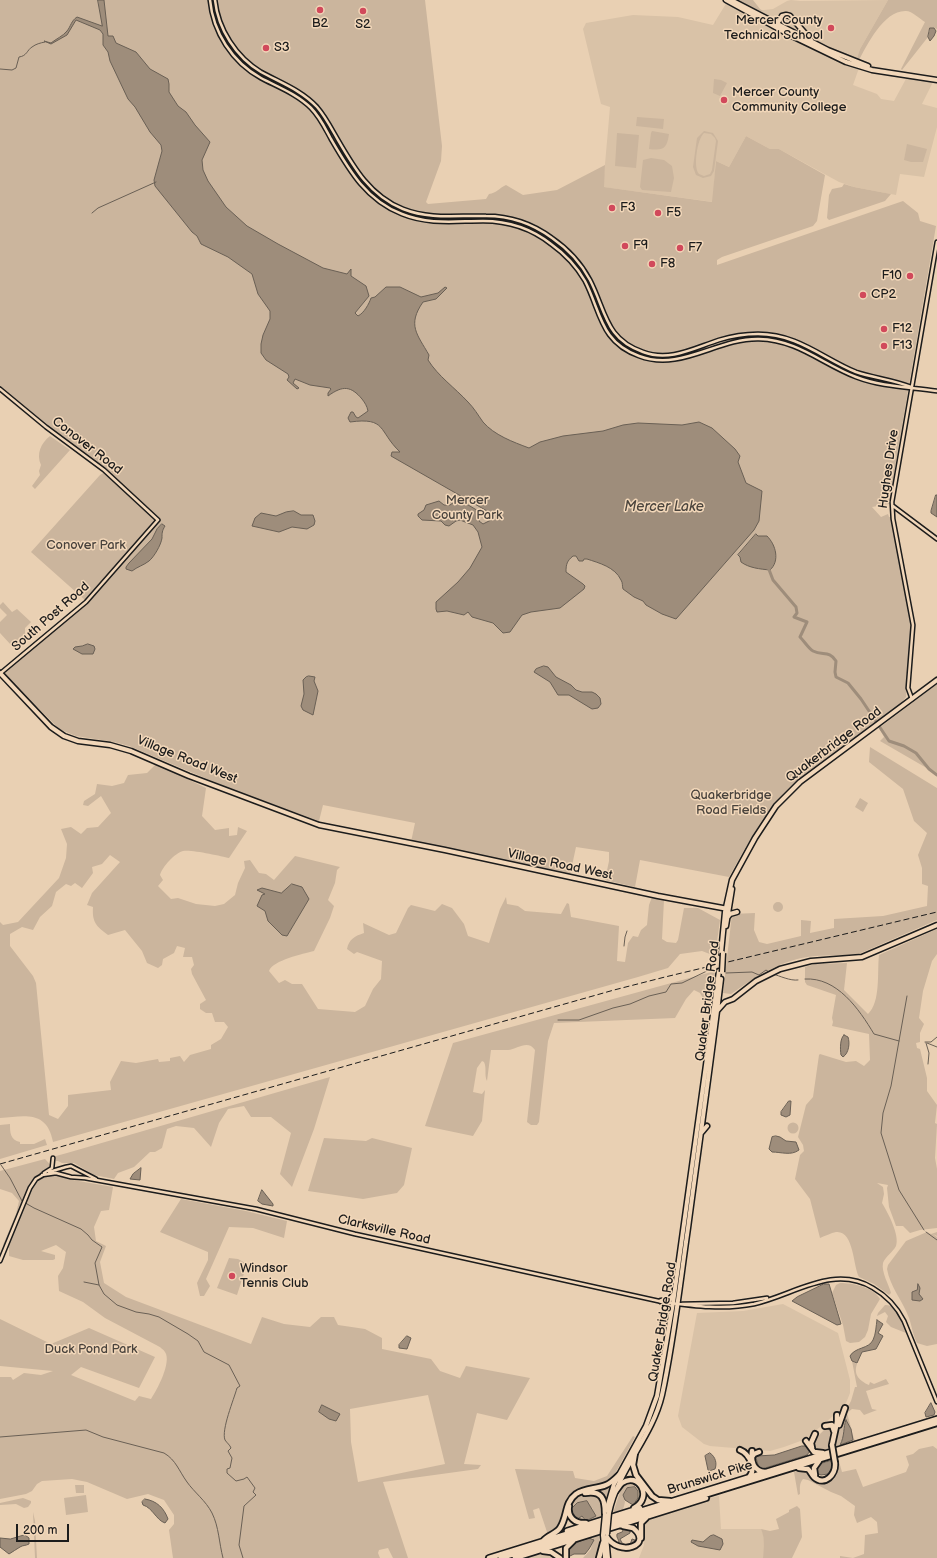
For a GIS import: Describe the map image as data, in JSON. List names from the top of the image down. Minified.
{"streets":{"highway":["Brunswick Pike"],"main road":["Quakerbridge Road","Village Road West","Quaker Bridge Road"],"street":["Conover Road","Hughes Drive","South Post Road","Clarksville Road"]},"crossings":[["Conover Road","South Post Road"],["Hughes Drive","Quakerbridge Road"],["South Post Road","Village Road West"],["Quakerbridge Road","Quaker Bridge Road"],["Village Road West","Quaker Bridge Road"],["Quaker Bridge Road","Clarksville Road"]],"water":["Mercer Lake"],"parks":["Mercer County Park","Conover Park","Quakerbridge Road Fields","Duck Pond Park"],"places":["B2","S2","Mercer County Technical School","S3","Mercer County Community College","F3","F5","F9","F7","F8","F10","CP2","F12","F13","Windsor Tennis Club"],"scale_bar":"200 m"}
